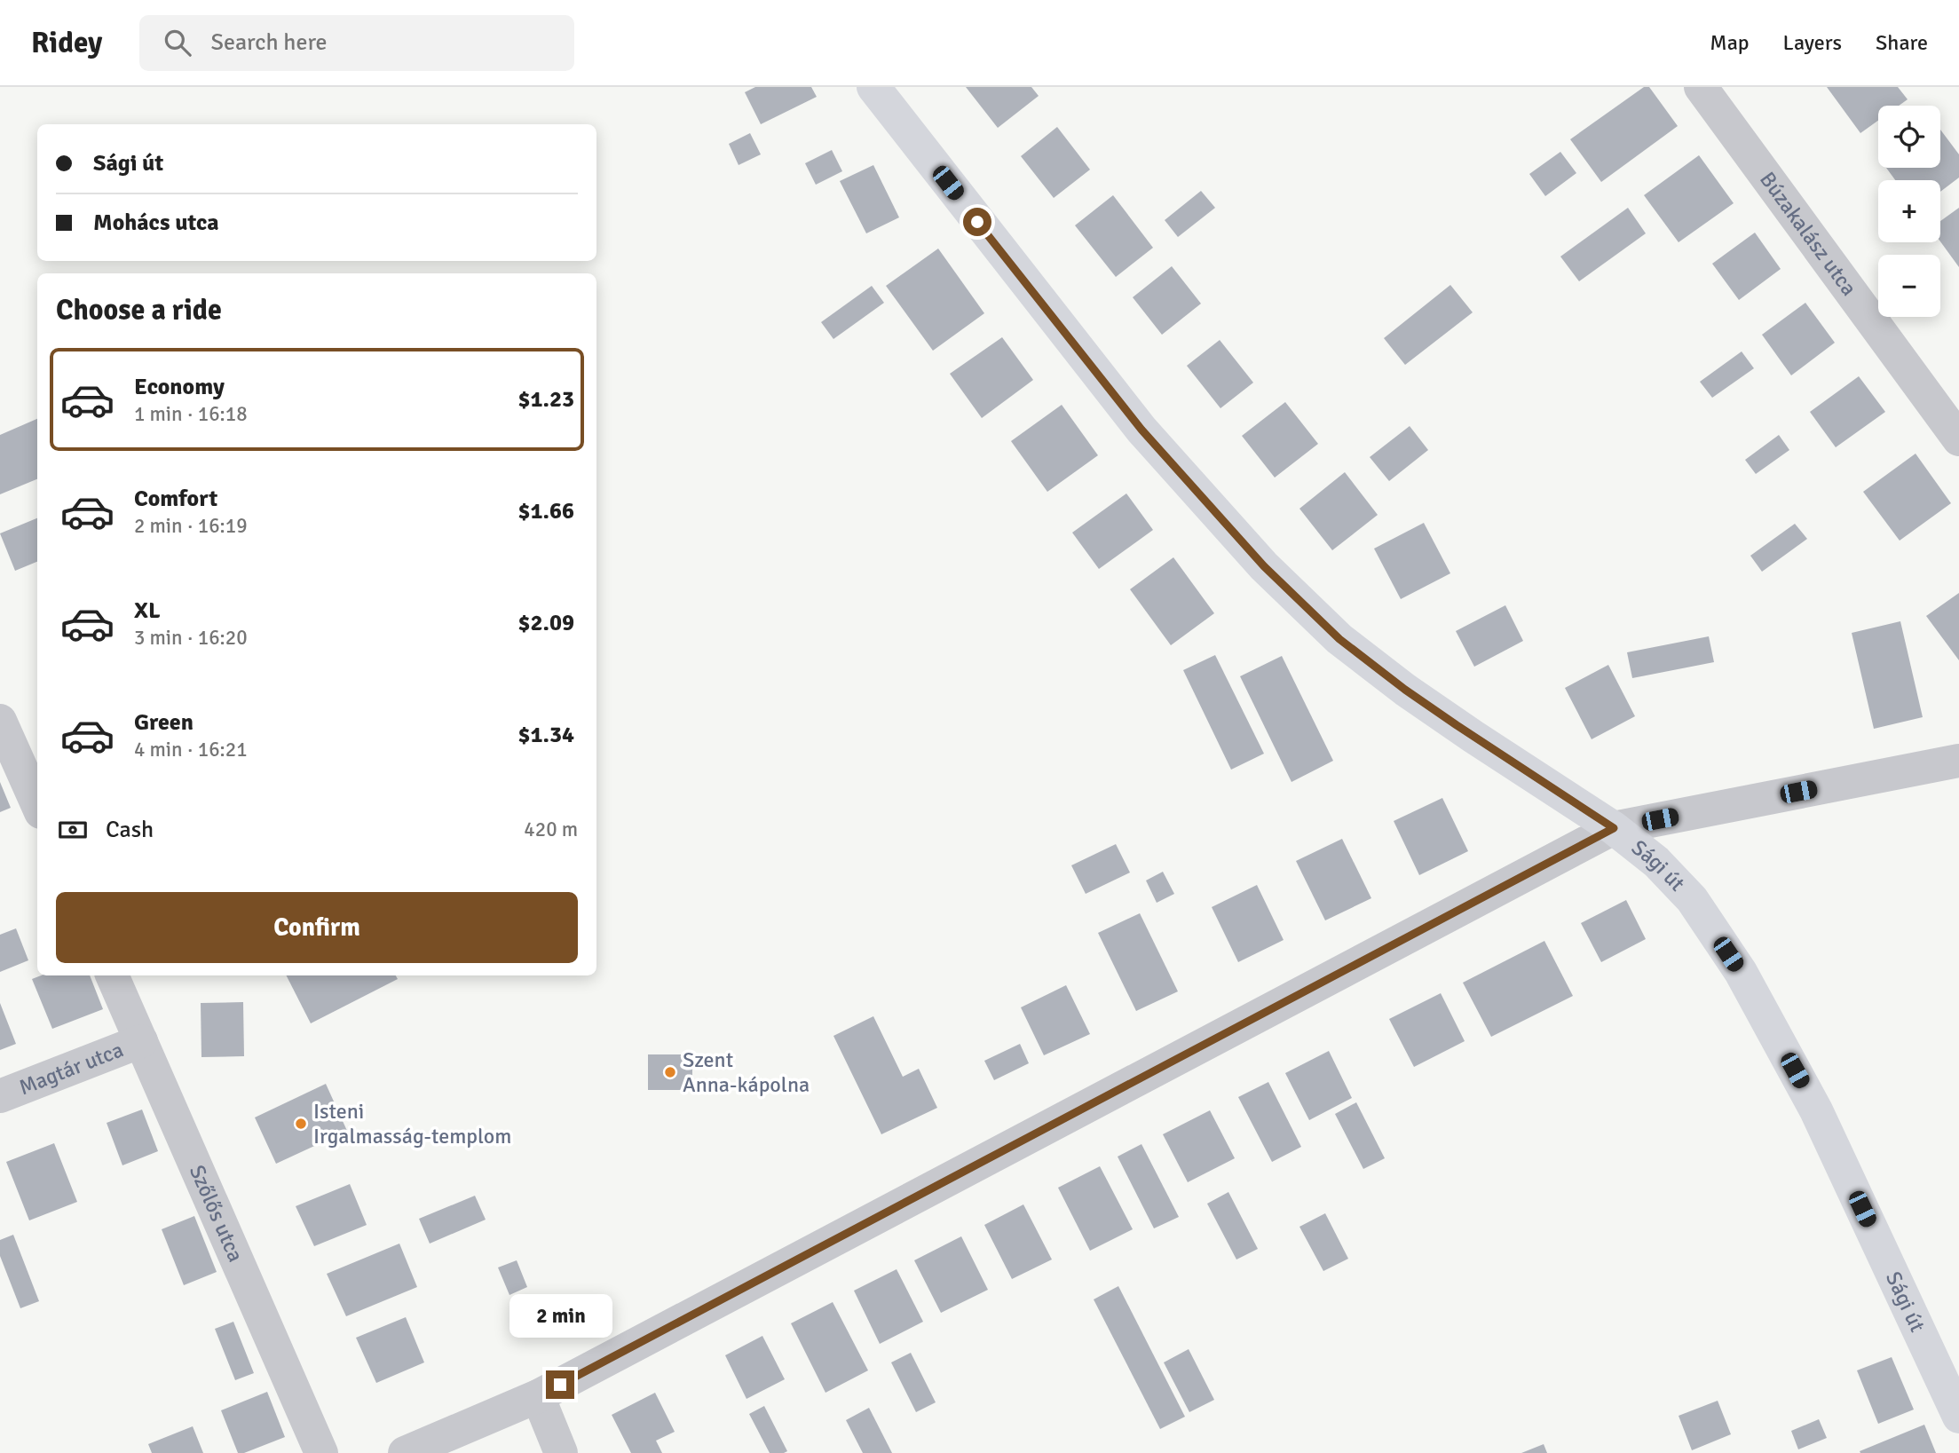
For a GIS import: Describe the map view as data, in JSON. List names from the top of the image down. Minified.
{"streets":{"main road":["Sági út"],"street":["Búzakalász utca","Magtár utca","Szőlős utca"]},"crossings":[["Magtár utca","Szőlős utca"]],"places":["Szent Anna-kápolna","Isteni Irgalmasság-templom"],"page":{"header":"Ridey","search":"Search here","nav":["Map","Layers","Share"],"map_buttons":["+","−"],"banner":["Sági út","Mohács utca"],"heading":"Choose a ride","list":[{"name":"Economy","note":"1 min · 16:18","value":"$1.23"},{"name":"Comfort","note":"2 min · 16:19","value":"$1.66"},{"name":"XL","note":"3 min · 16:20","value":"$2.09"},{"name":"Green","note":"4 min · 16:21","value":"$1.34"}],"pay":["Cash","420 m"],"buttons":"Confirm","bubble":"2 min"}}
